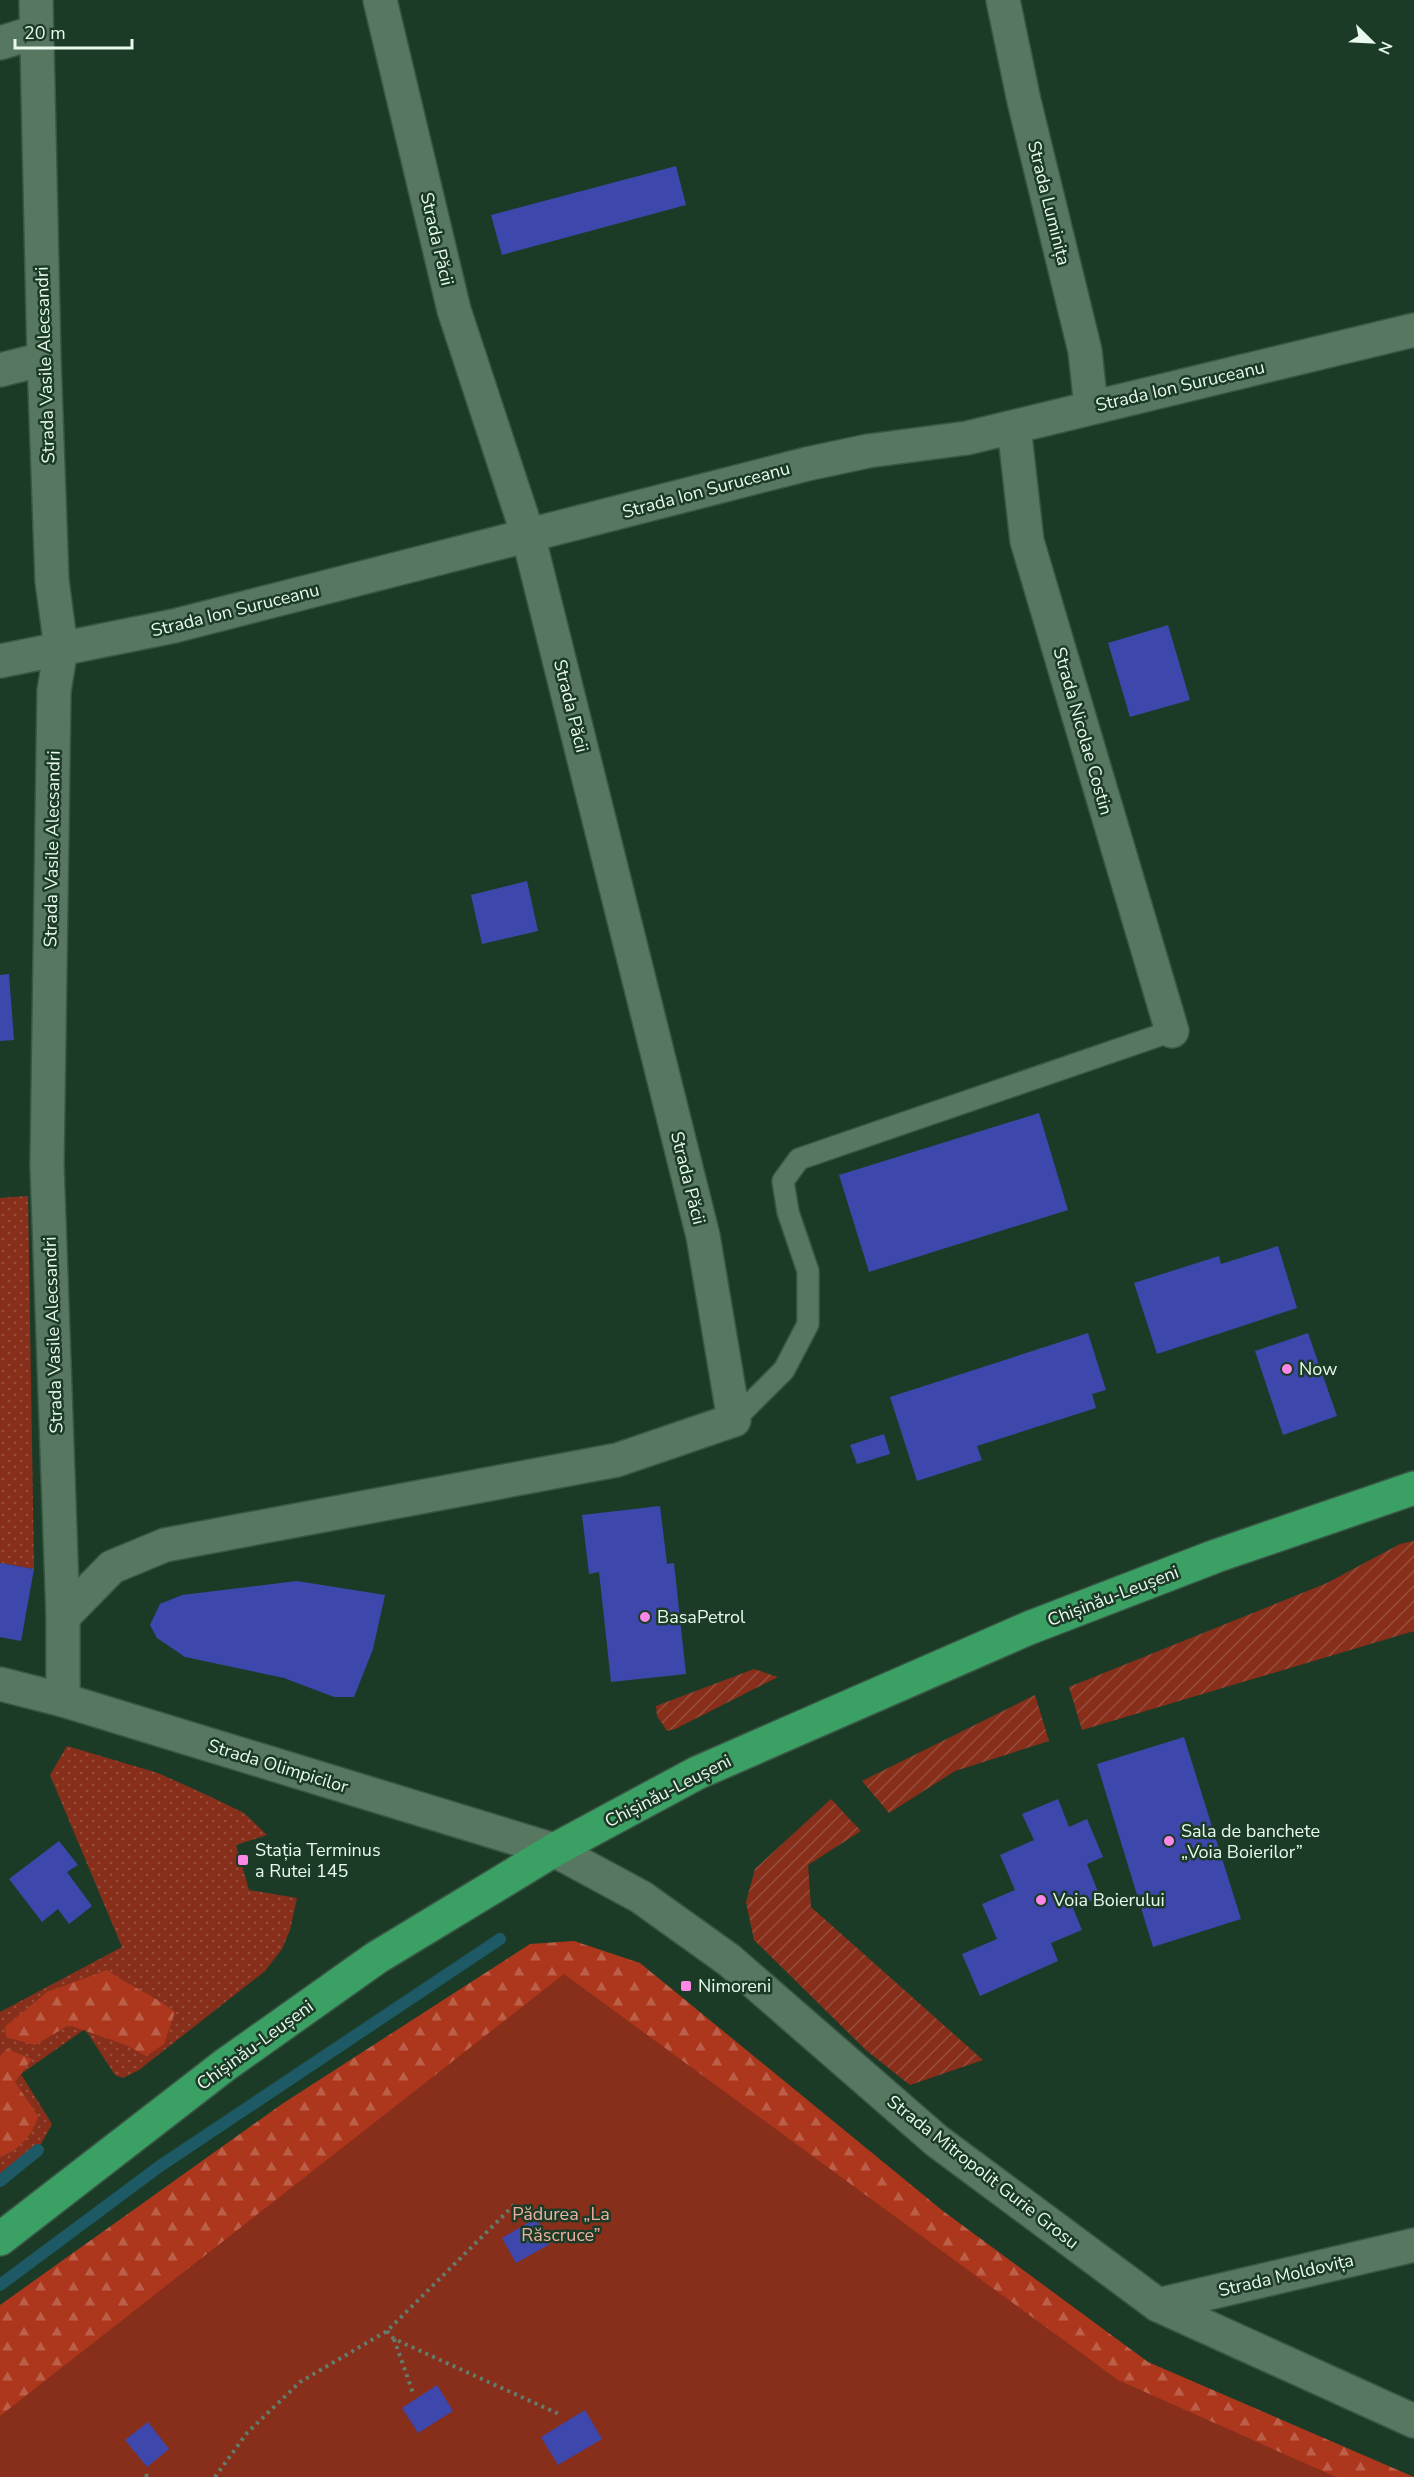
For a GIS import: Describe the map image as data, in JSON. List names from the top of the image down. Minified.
{"streets":{"highway":["Chișinău-Leușeni"],"street":["Strada Luminița","Strada Păcii","Strada Vasile Alecsandri","Strada Ion Suruceanu","Strada Nicolae Costin","Strada Olimpicilor","Strada Mitropolit Gurie Grosu","Strada Moldovița"]},"crossings":[["Strada Luminița","Strada Ion Suruceanu"],["Strada Păcii","Strada Ion Suruceanu"],["Strada Vasile Alecsandri","Strada Ion Suruceanu"],["Strada Vasile Alecsandri","Strada Olimpicilor"],["Strada Ion Suruceanu","Strada Nicolae Costin"],["Chișinău-Leușeni","Strada Olimpicilor"],["Chișinău-Leușeni","Strada Mitropolit Gurie Grosu"],["Strada Olimpicilor","Strada Mitropolit Gurie Grosu"],["Strada Mitropolit Gurie Grosu","Strada Moldovița"]],"parks":["Pădurea „La Răscruce”"],"places":{"other":["Now","BasaPetrol","Sala de banchete „Voia Boierilor”","Voia Boierului"],"transit":["Stația Terminus a Rutei 145","Nimoreni"]},"scale_bar":"20 m","north":"bottom right"}
